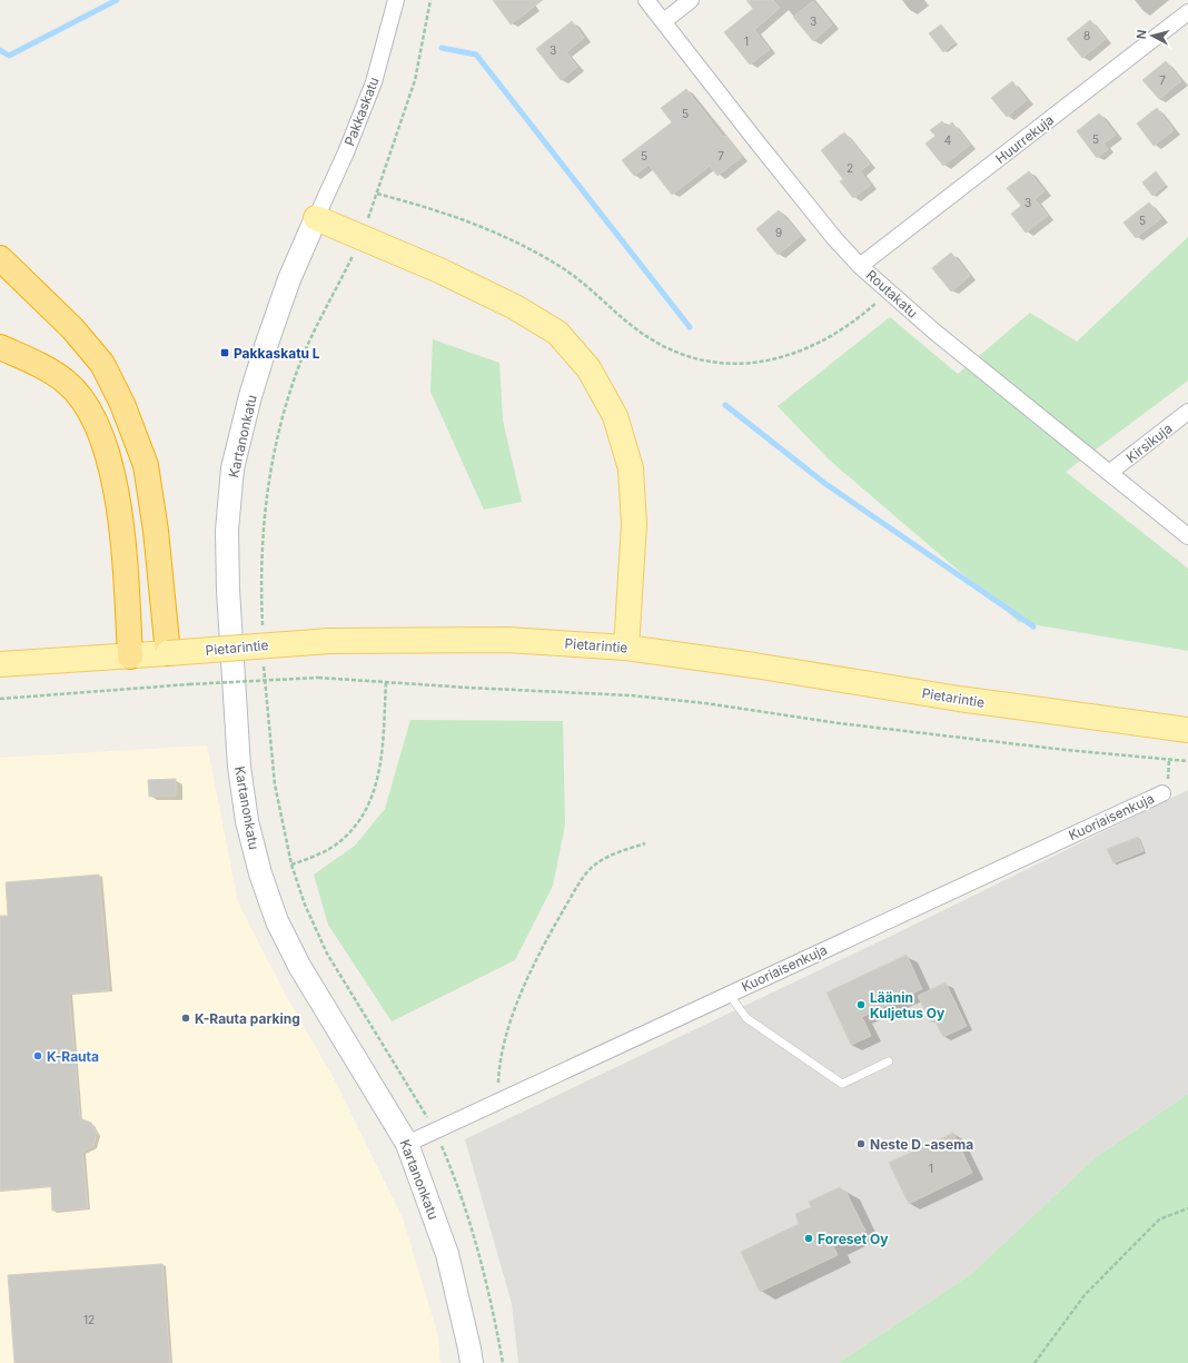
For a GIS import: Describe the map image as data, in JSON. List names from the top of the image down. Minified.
{"streets":{"main road":["Kartanonkatu","Pietarintie"],"street":["Pakkaskatu","Huurrekuja","Routakatu","Kirsikuja","Kuoriaisenkuja"]},"crossings":[["Pakkaskatu","Kartanonkatu"],["Huurrekuja","Routakatu"],["Routakatu","Kirsikuja"],["Kartanonkatu","Kuoriaisenkuja"]],"places":{"transit":["Pakkaskatu L"],"other":["Läänin Kuljetus Oy","K-Rauta parking","K-Rauta","Neste D -asema","Foreset Oy"]},"house_numbers":["3","8","1","3","7","5","5","4","5","7","2","3","5","9","1","12"],"north":"left"}
